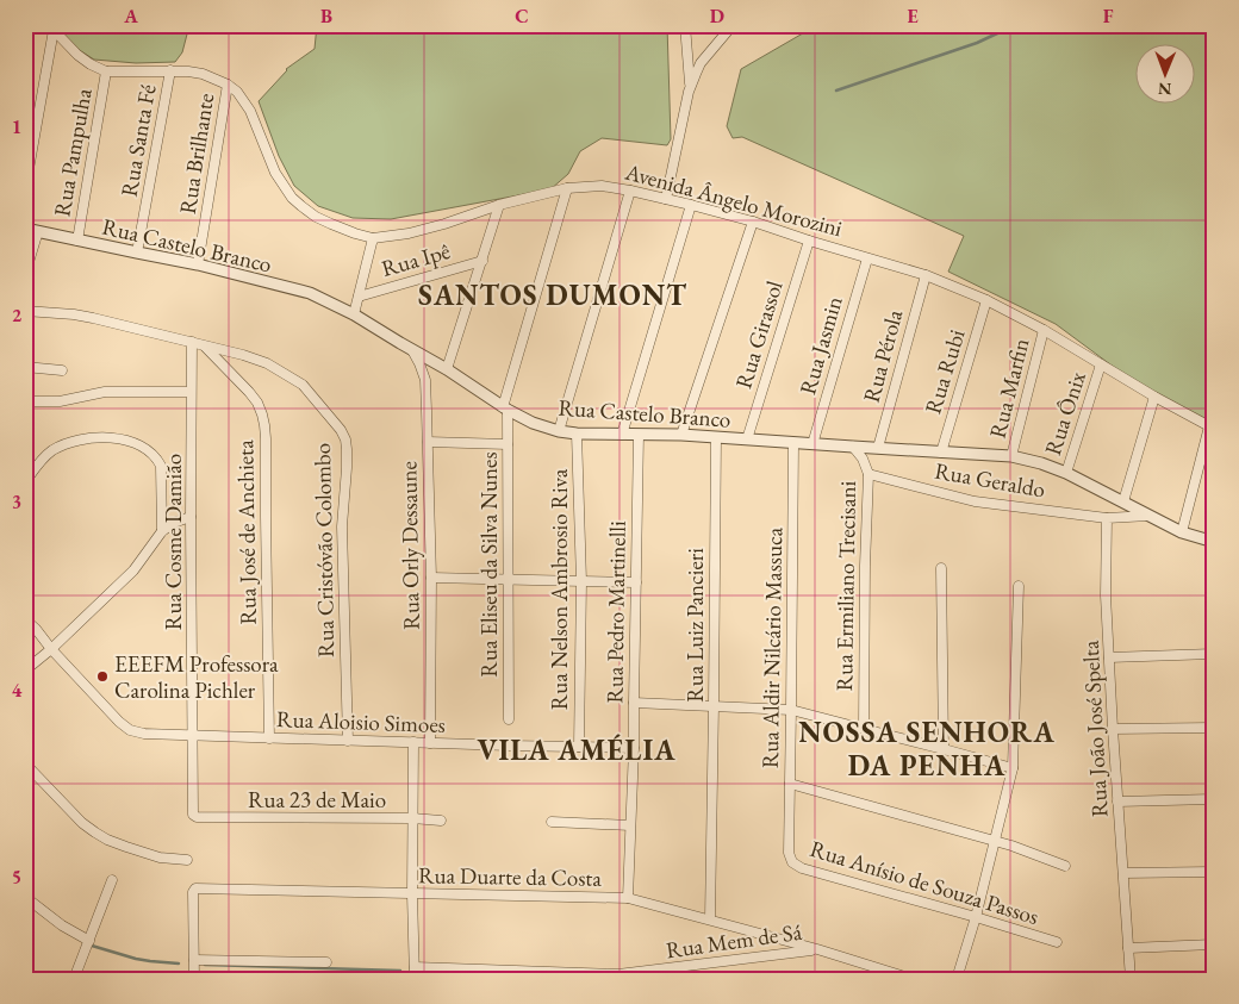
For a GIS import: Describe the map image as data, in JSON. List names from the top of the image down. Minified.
{"streets":{"street":["Rua Santa Fé","Rua Pampulha","Rua Brilhante","Avenida Ângelo Morozini","Rua Castelo Branco","Rua Ipê","Rua Girassol","Rua Jasmin","Rua Pérola","Rua Rubi","Rua Marfin","Rua Ônix","Rua Geraldo","Rua José de Anchieta","Rua Cosme Damião","Rua Orly Dessaune","Rua Cristóvão Colombo","Rua Eliseu da Silva Nunes","Rua Ermiliano Trecisani","Rua Nelson Ambrosio Riva","Rua Pedro Martinelli","Rua Luiz Pancieri","Rua Aldir Nilcário Massuca","Rua Aloisio Simoes","Rua João José Spelta","Rua 23 de Maio","Rua Duarte da Costa","Rua Anísio de Souza Passos","Rua Mem de Sá"]},"crossings":[["Rua Santa Fé","Avenida Ângelo Morozini"],["Rua Santa Fé","Rua Castelo Branco"],["Rua Pampulha","Avenida Ângelo Morozini"],["Rua Pampulha","Rua Castelo Branco"],["Rua Brilhante","Avenida Ângelo Morozini"],["Rua Brilhante","Rua Castelo Branco"],["Avenida Ângelo Morozini","Rua Ipê"],["Avenida Ângelo Morozini","Rua Girassol"],["Avenida Ângelo Morozini","Rua Jasmin"],["Avenida Ângelo Morozini","Rua Pérola"],["Avenida Ângelo Morozini","Rua Rubi"],["Avenida Ângelo Morozini","Rua Marfin"],["Avenida Ângelo Morozini","Rua Ônix"],["Avenida Ângelo Morozini","Rua Eliseu da Silva Nunes"],["Rua Castelo Branco","Rua Ipê"],["Rua Castelo Branco","Rua Girassol"],["Rua Castelo Branco","Rua Jasmin"],["Rua Castelo Branco","Rua Pérola"],["Rua Castelo Branco","Rua Rubi"],["Rua Castelo Branco","Rua Marfin"],["Rua Castelo Branco","Rua Ônix"],["Rua Castelo Branco","Rua Orly Dessaune"],["Rua Castelo Branco","Rua Eliseu da Silva Nunes"],["Rua Castelo Branco","Rua Ermiliano Trecisani"],["Rua Castelo Branco","Rua Nelson Ambrosio Riva"],["Rua Castelo Branco","Rua Pedro Martinelli"],["Rua Castelo Branco","Rua Luiz Pancieri"],["Rua Castelo Branco","Rua Aldir Nilcário Massuca"],["Rua Geraldo","Rua Ermiliano Trecisani"],["Rua Geraldo","Rua João José Spelta"],["Rua José de Anchieta","Rua Cristóvão Colombo"],["Rua José de Anchieta","Rua Aloisio Simoes"],["Rua Cosme Damião","Rua Cristóvão Colombo"],["Rua Cosme Damião","Rua Aloisio Simoes"],["Rua Cosme Damião","Rua 23 de Maio"],["Rua Orly Dessaune","Rua Aloisio Simoes"],["Rua Cristóvão Colombo","Rua Aloisio Simoes"],["Rua Nelson Ambrosio Riva","Rua Aloisio Simoes"],["Rua Pedro Martinelli","Rua Aloisio Simoes"],["Rua Pedro Martinelli","Rua Duarte da Costa"],["Rua Luiz Pancieri","Rua Duarte da Costa"],["Rua Aldir Nilcário Massuca","Rua Anísio de Souza Passos"],["Rua Duarte da Costa","Rua Mem de Sá"]],"districts":["SANTOS DUMONT","NOSSA SENHORA DA PENHA","VILA AMÉLIA"],"places":["EEEFM Professora Carolina Pichler"],"north":"bottom","grid":{"columns":["A","B","C","D","E","F"],"rows":["1","2","3","4","5"]}}
